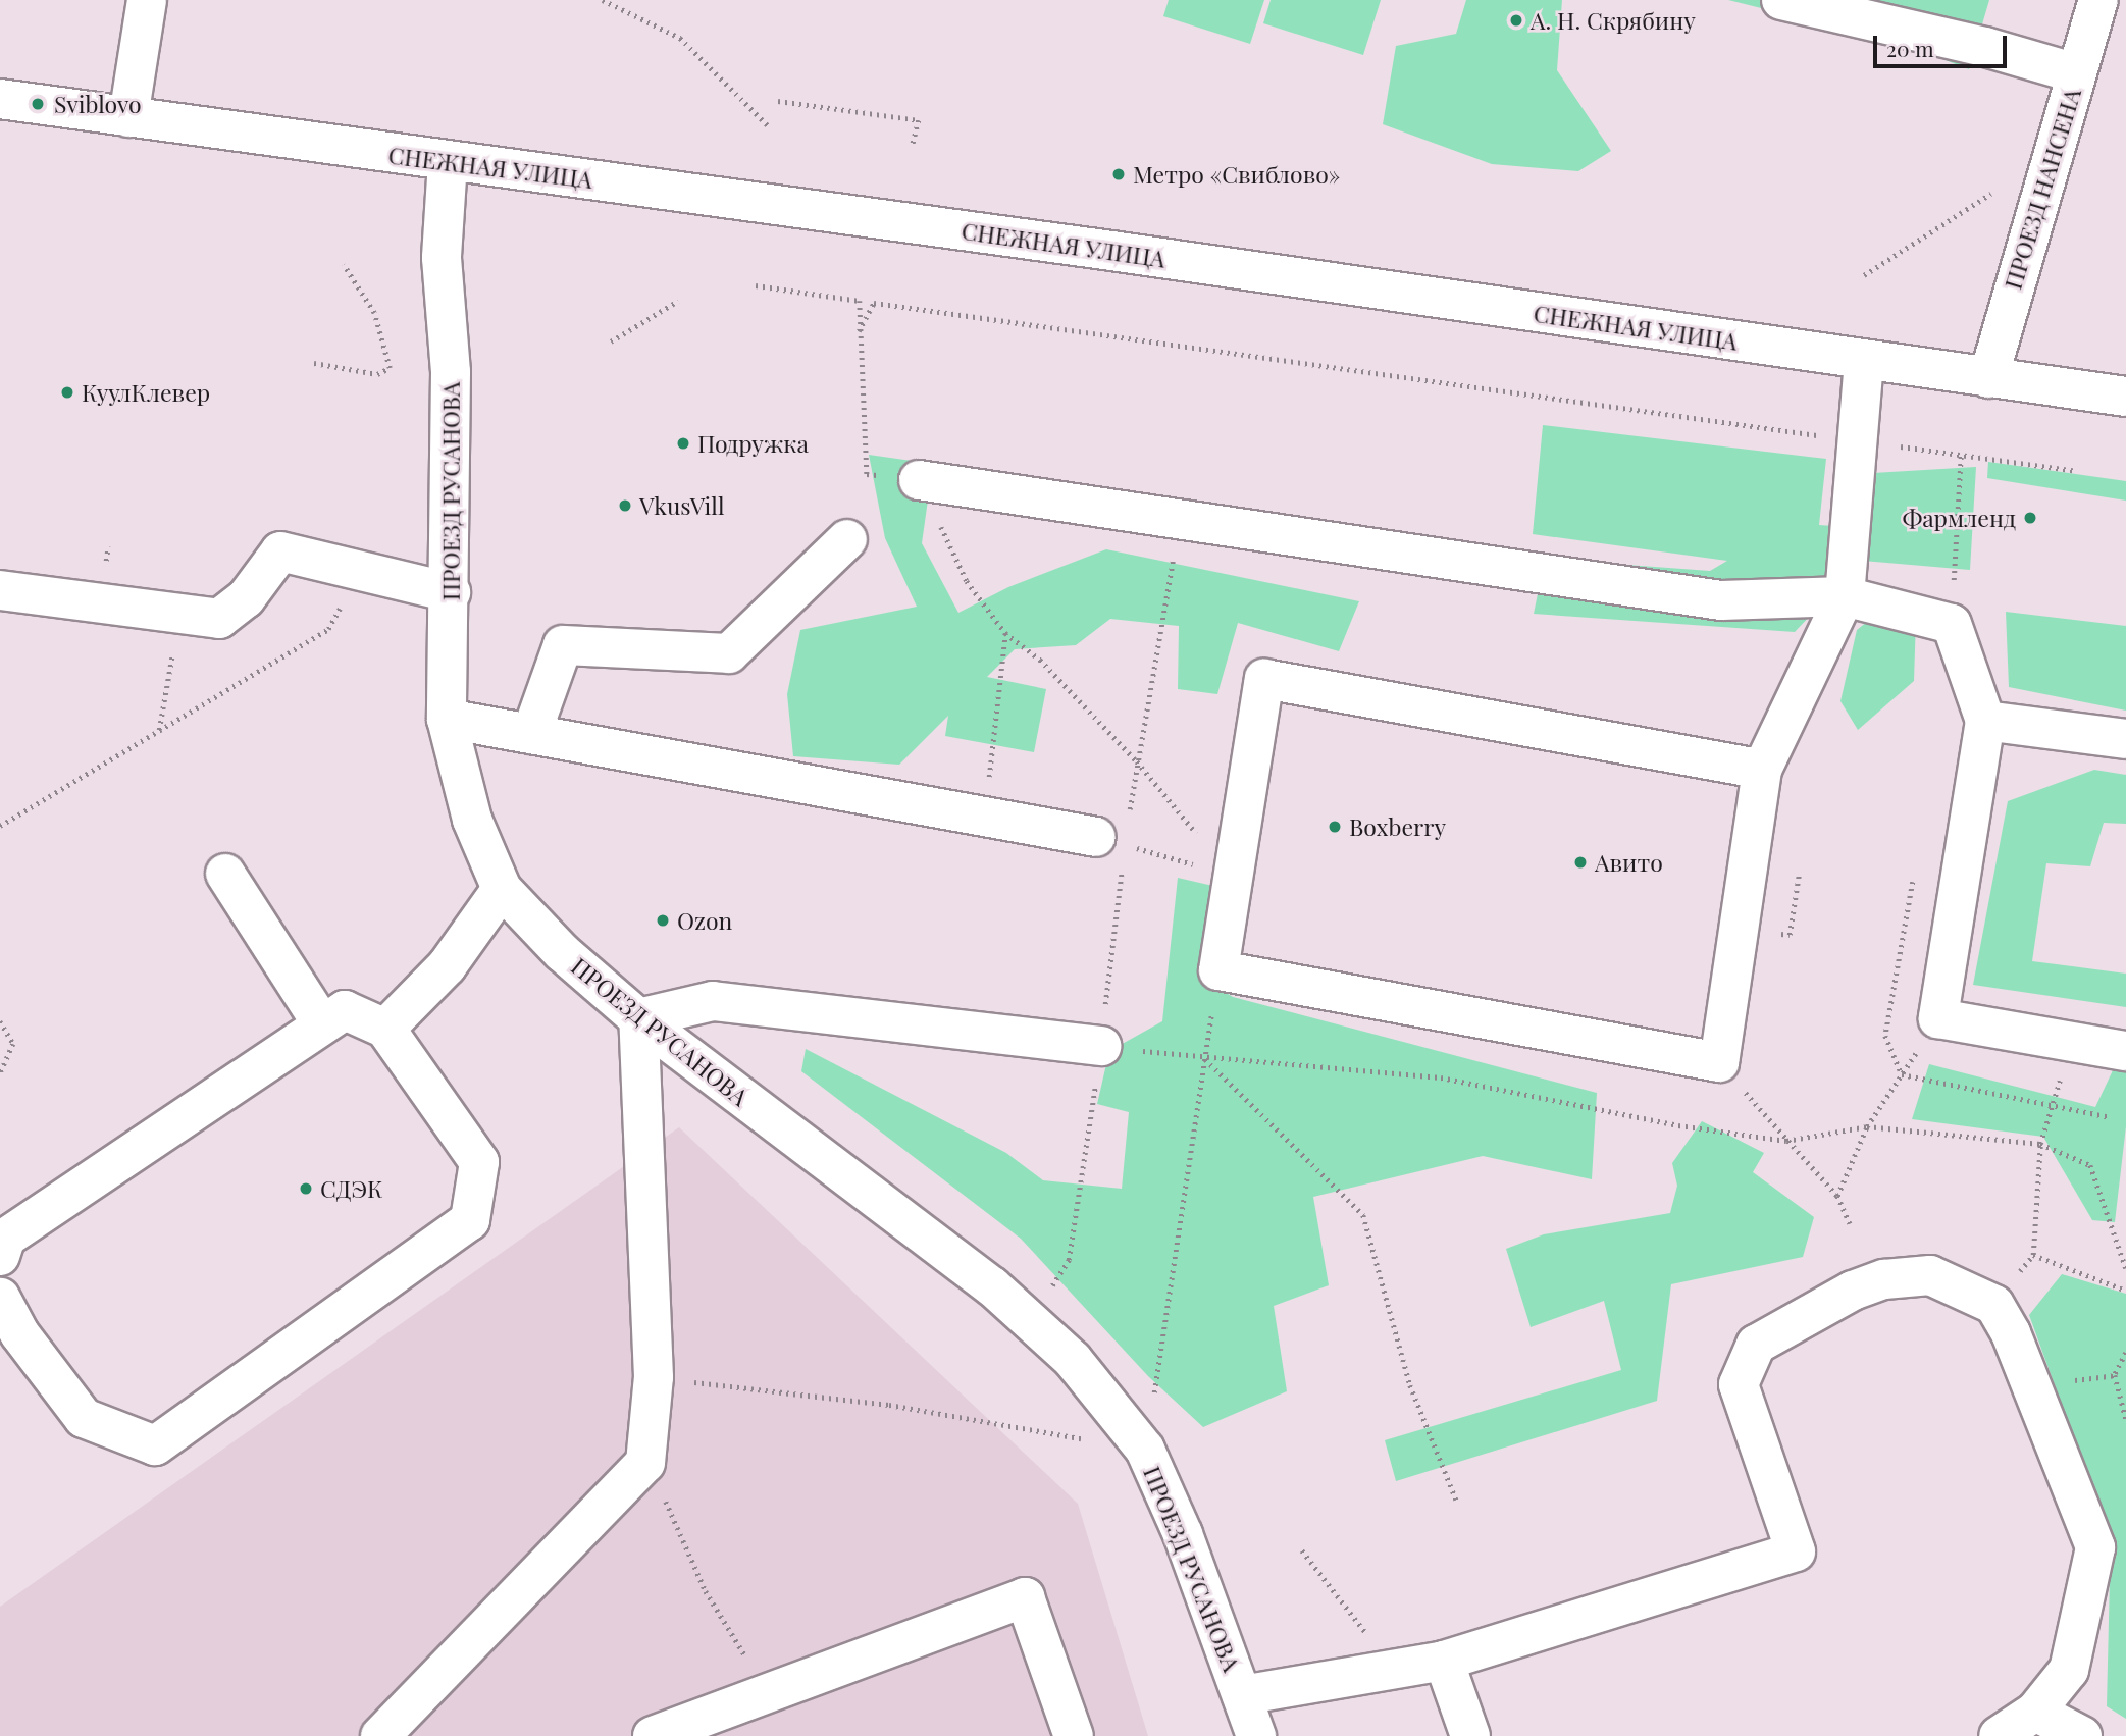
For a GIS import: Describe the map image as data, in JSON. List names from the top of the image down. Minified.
{"streets":{"street":["СНЕЖНАЯ УЛИЦА","ПРОЕЗД НАНСЕНА","ПРОЕЗД РУСАНОВА"]},"crossings":[["СНЕЖНАЯ УЛИЦА","ПРОЕЗД НАНСЕНА"],["СНЕЖНАЯ УЛИЦА","ПРОЕЗД РУСАНОВА"]],"places":["А. Н. Скрябину","Sviblovo","Метро «Свиблово»","КуулКлевер","Подружка","VkusVill","Фармленд","Boxberry","Авито","Ozon","СДЭК"],"scale_bar":"20 m"}
